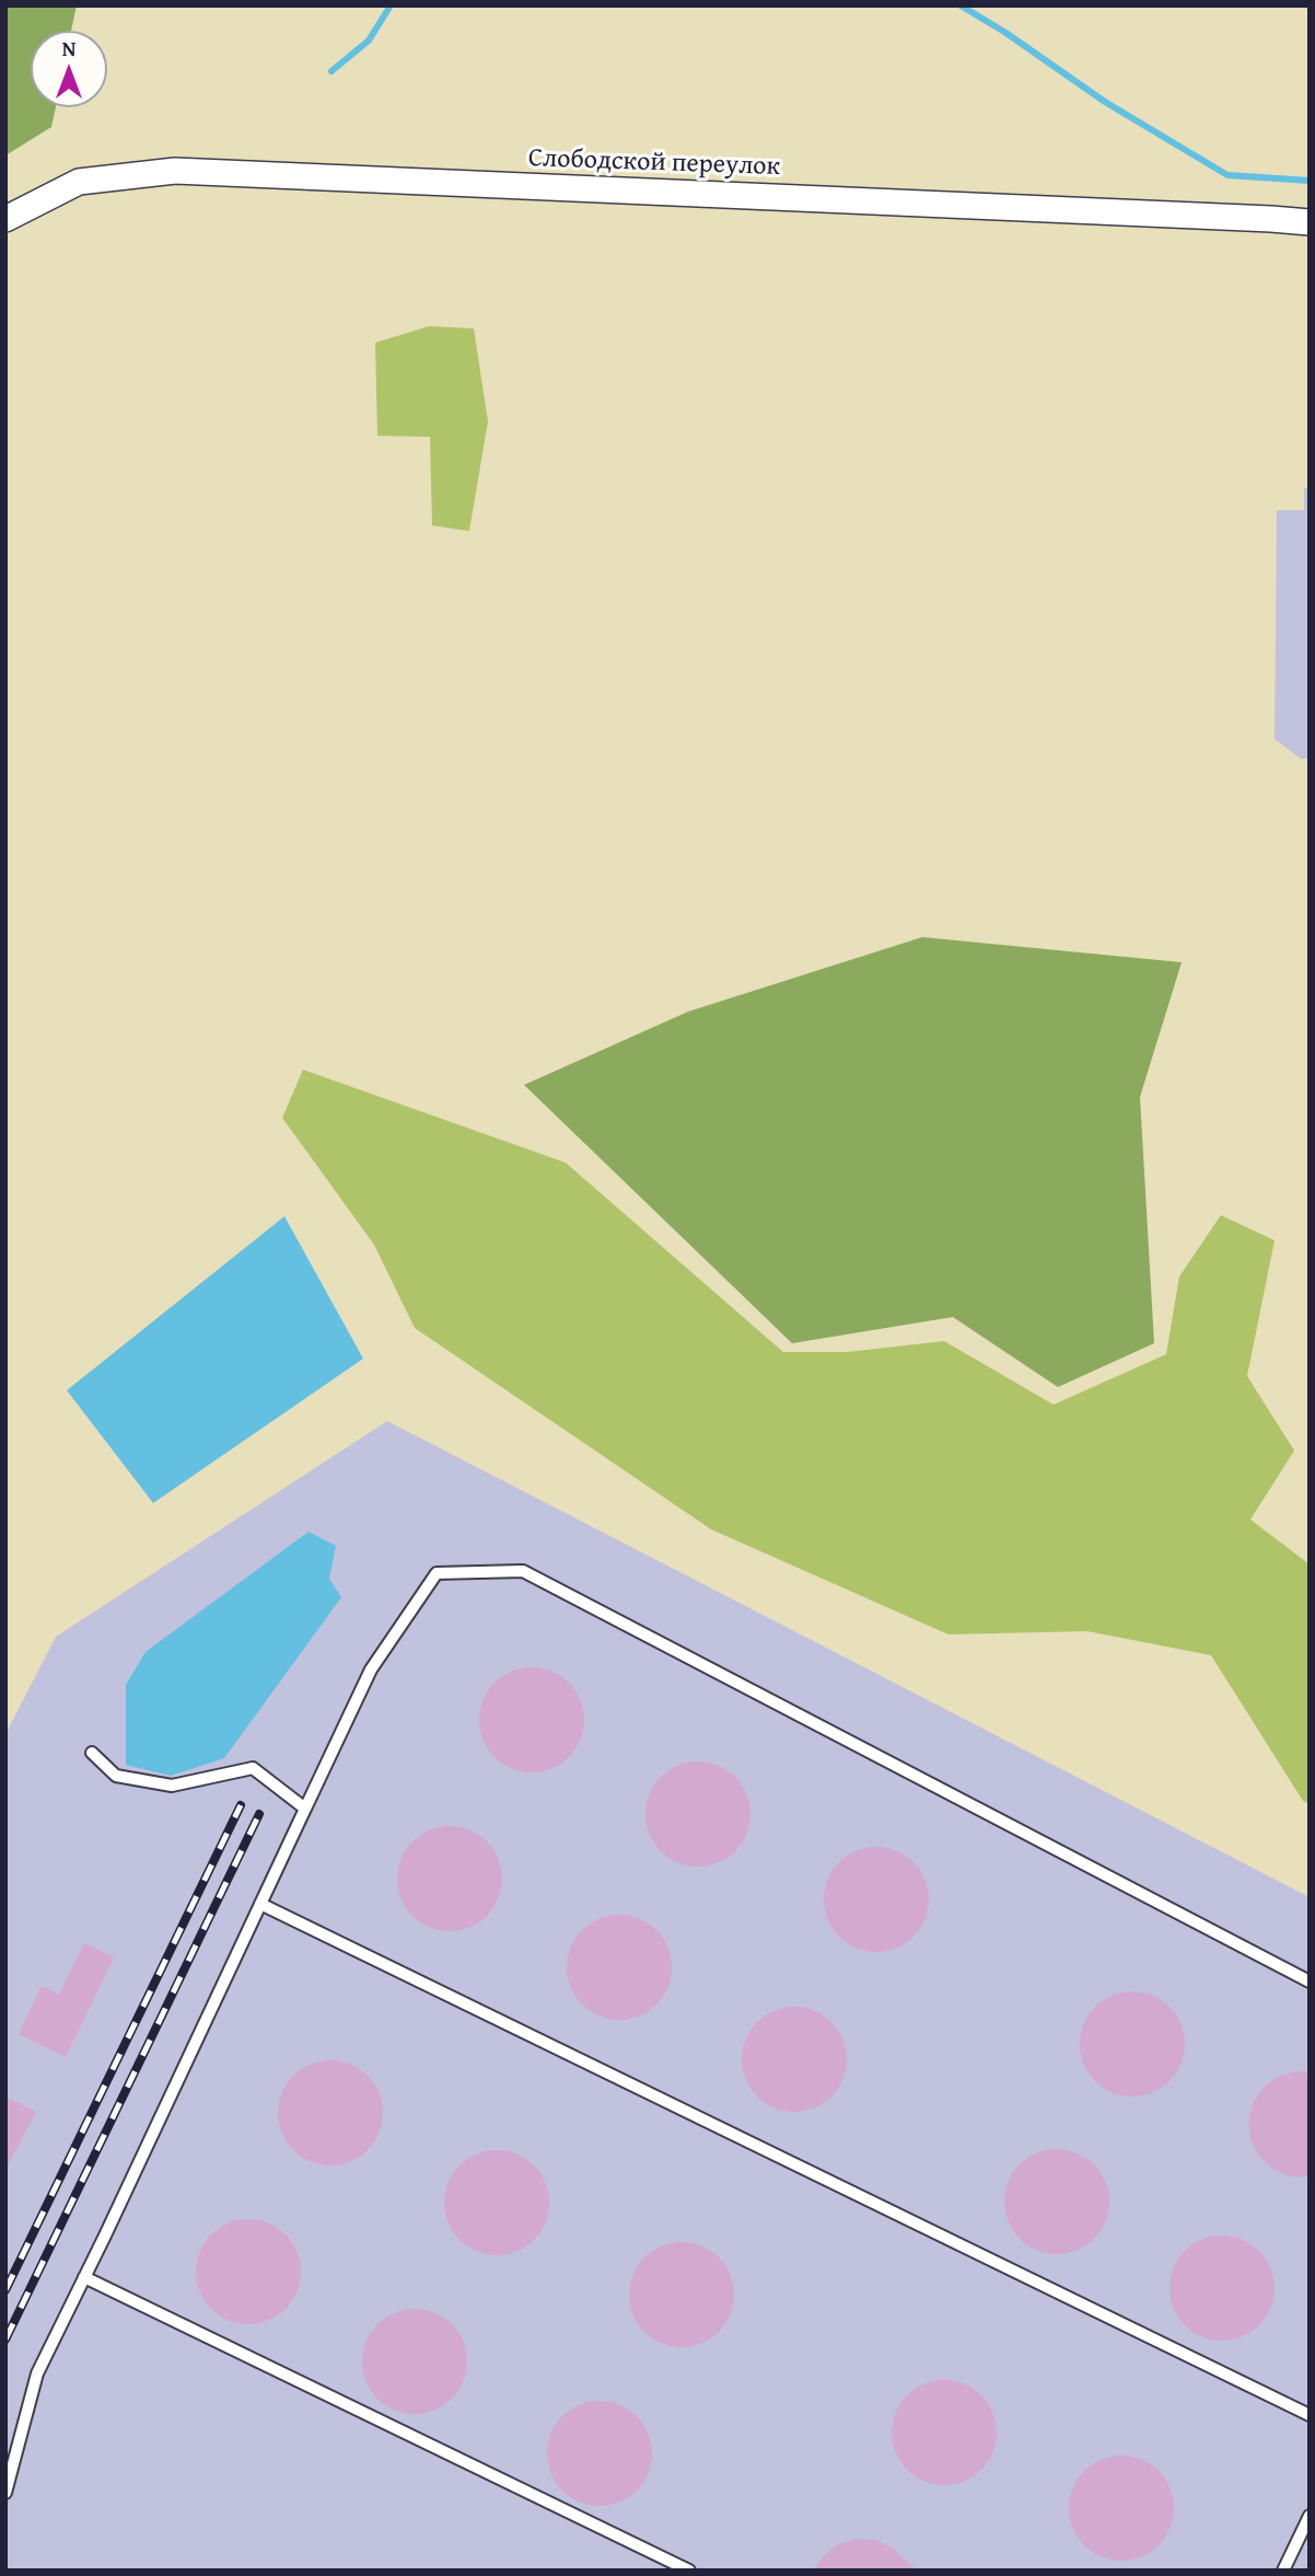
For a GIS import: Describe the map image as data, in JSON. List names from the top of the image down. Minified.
{"streets":{"street":["Слободской переулок"]},"north":"top"}
